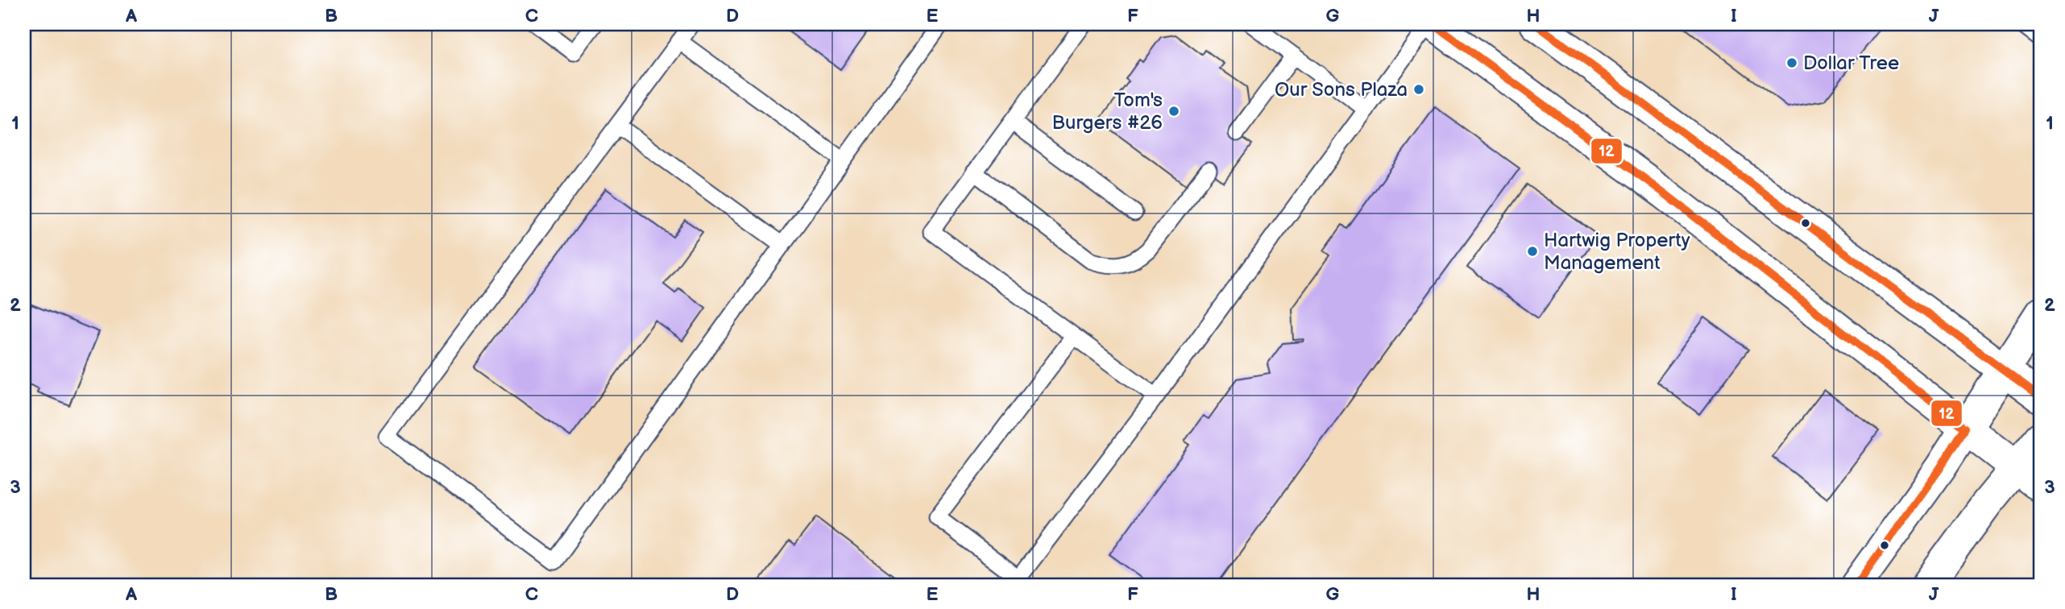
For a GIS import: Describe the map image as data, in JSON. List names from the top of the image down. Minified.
{"places":["Dollar Tree","Our Sons Plaza","Tom's Burgers #26","Hartwig Property Management"],"lines":["transit line 12"],"grid":{"columns":["A","B","C","D","E","F","G","H","I","J"],"rows":["1","2","3"]}}
